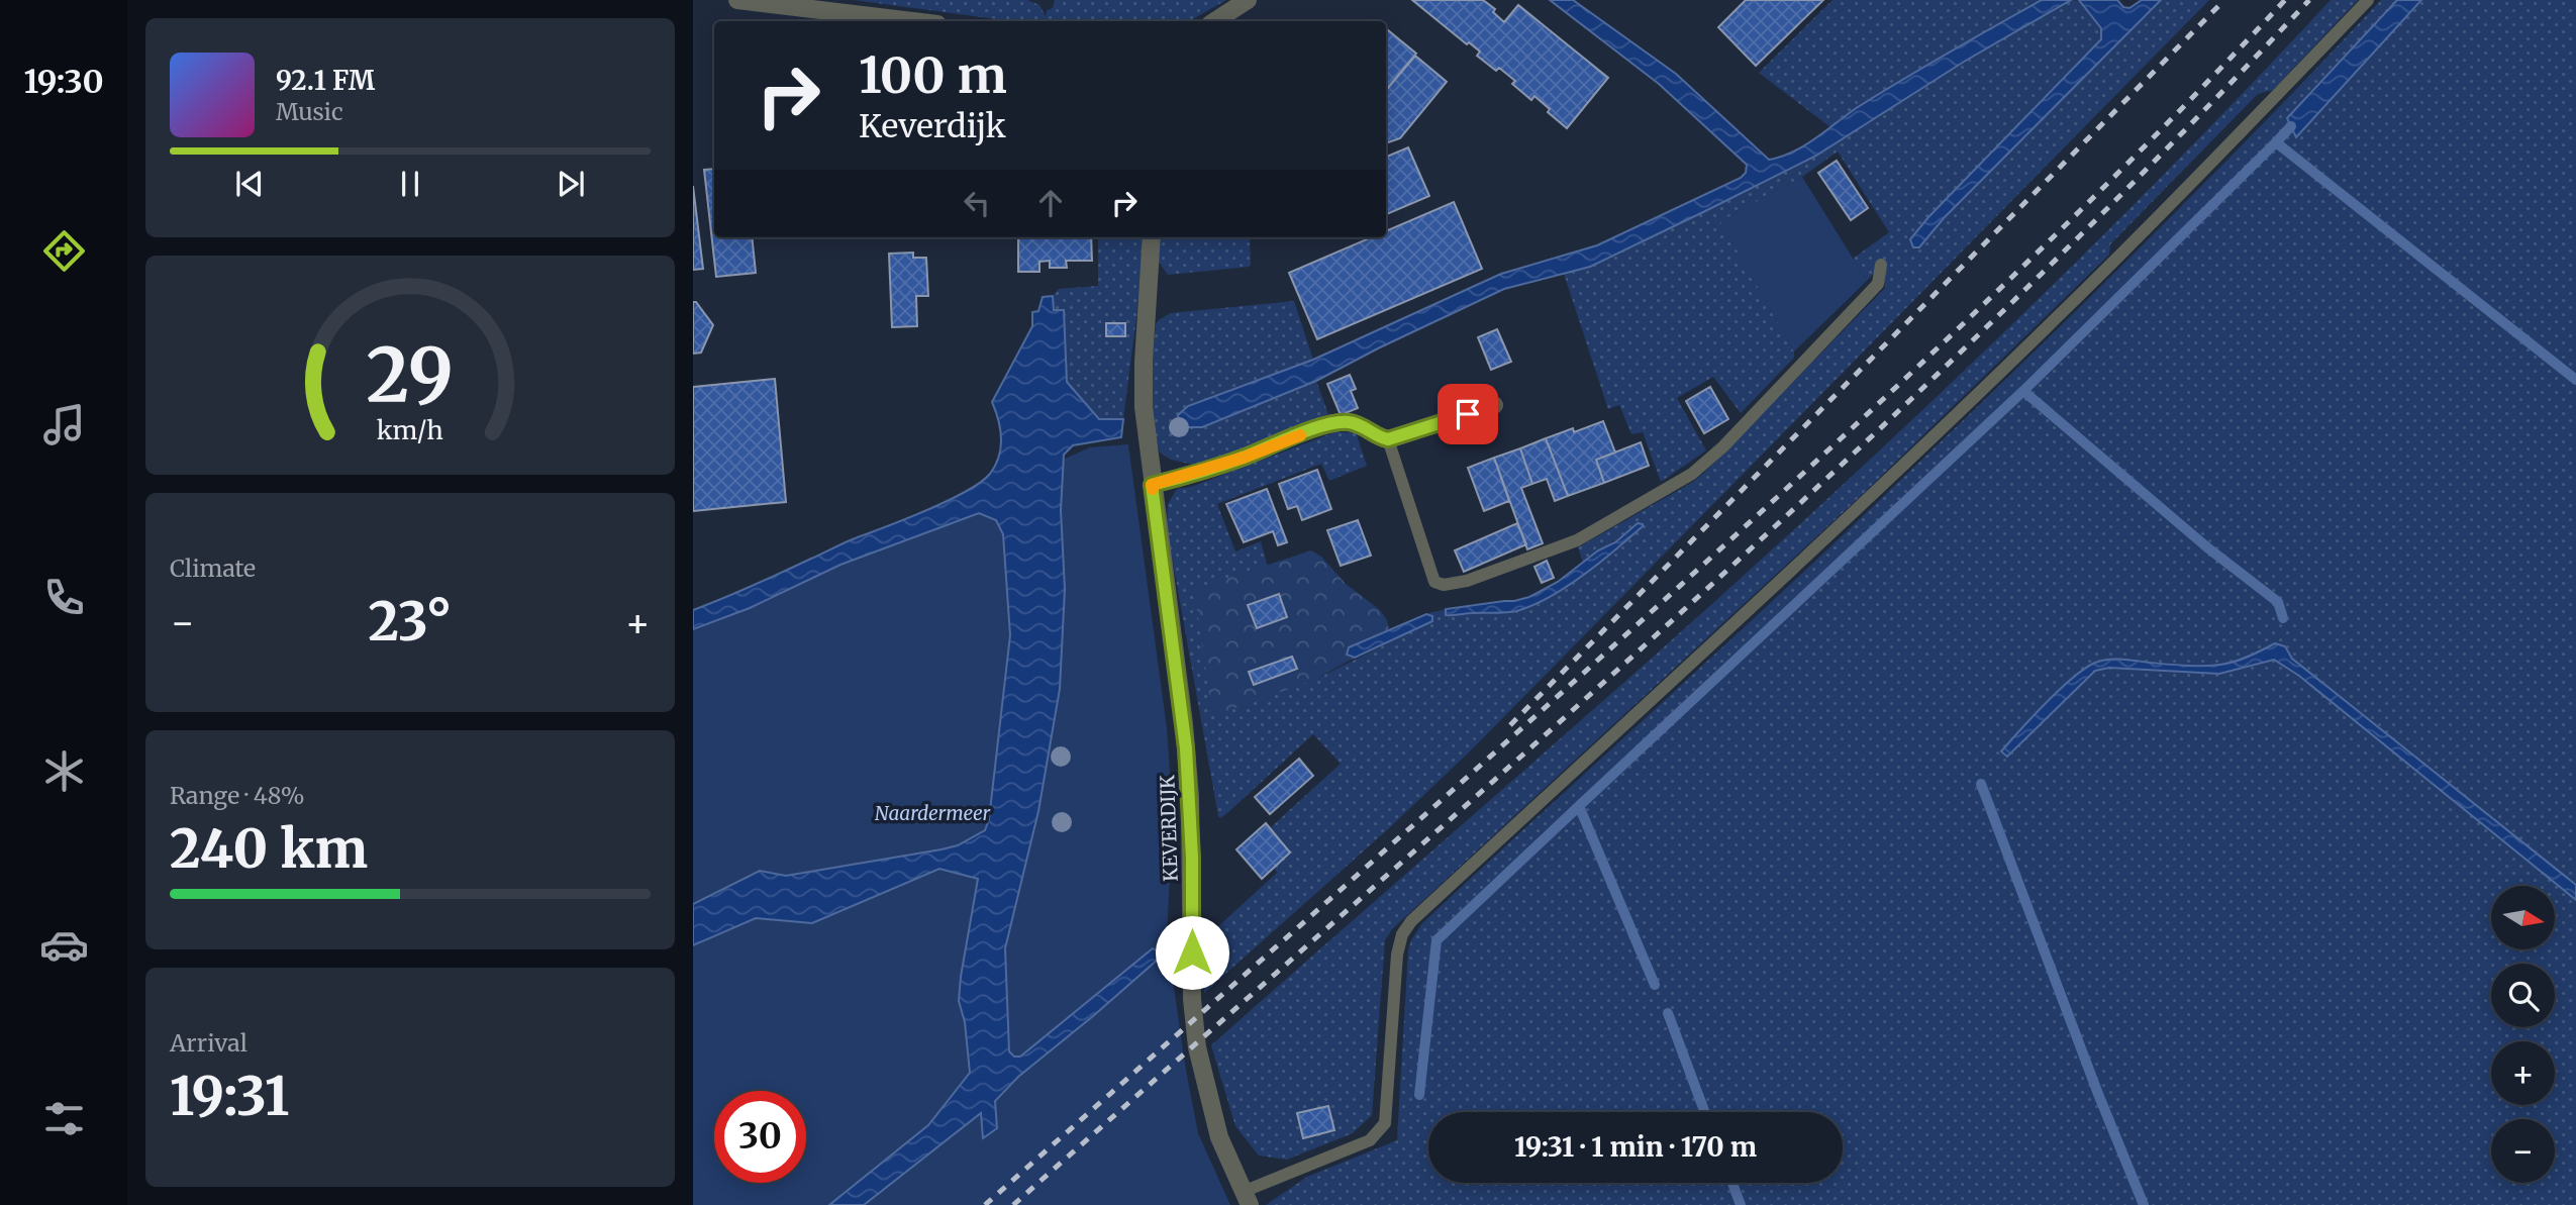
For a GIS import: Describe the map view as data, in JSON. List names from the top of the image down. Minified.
{"streets":{"street":["KEVERDIJK"]},"parks":["Naardermeer"],"north":"right","page":{"tabs":"19:30","turn":["100 m","Keverdijk"],"song":["92.1 FM","Music"],"tile":["Climate",["Range · 48%","240 km"],["Arrival","19:31"]],"heat":["−","23°","+"],"map_buttons":["+","−"],"limit":"30","trip":"19:31 · 1 min · 170 m","gauge":["29","km/h"]}}
